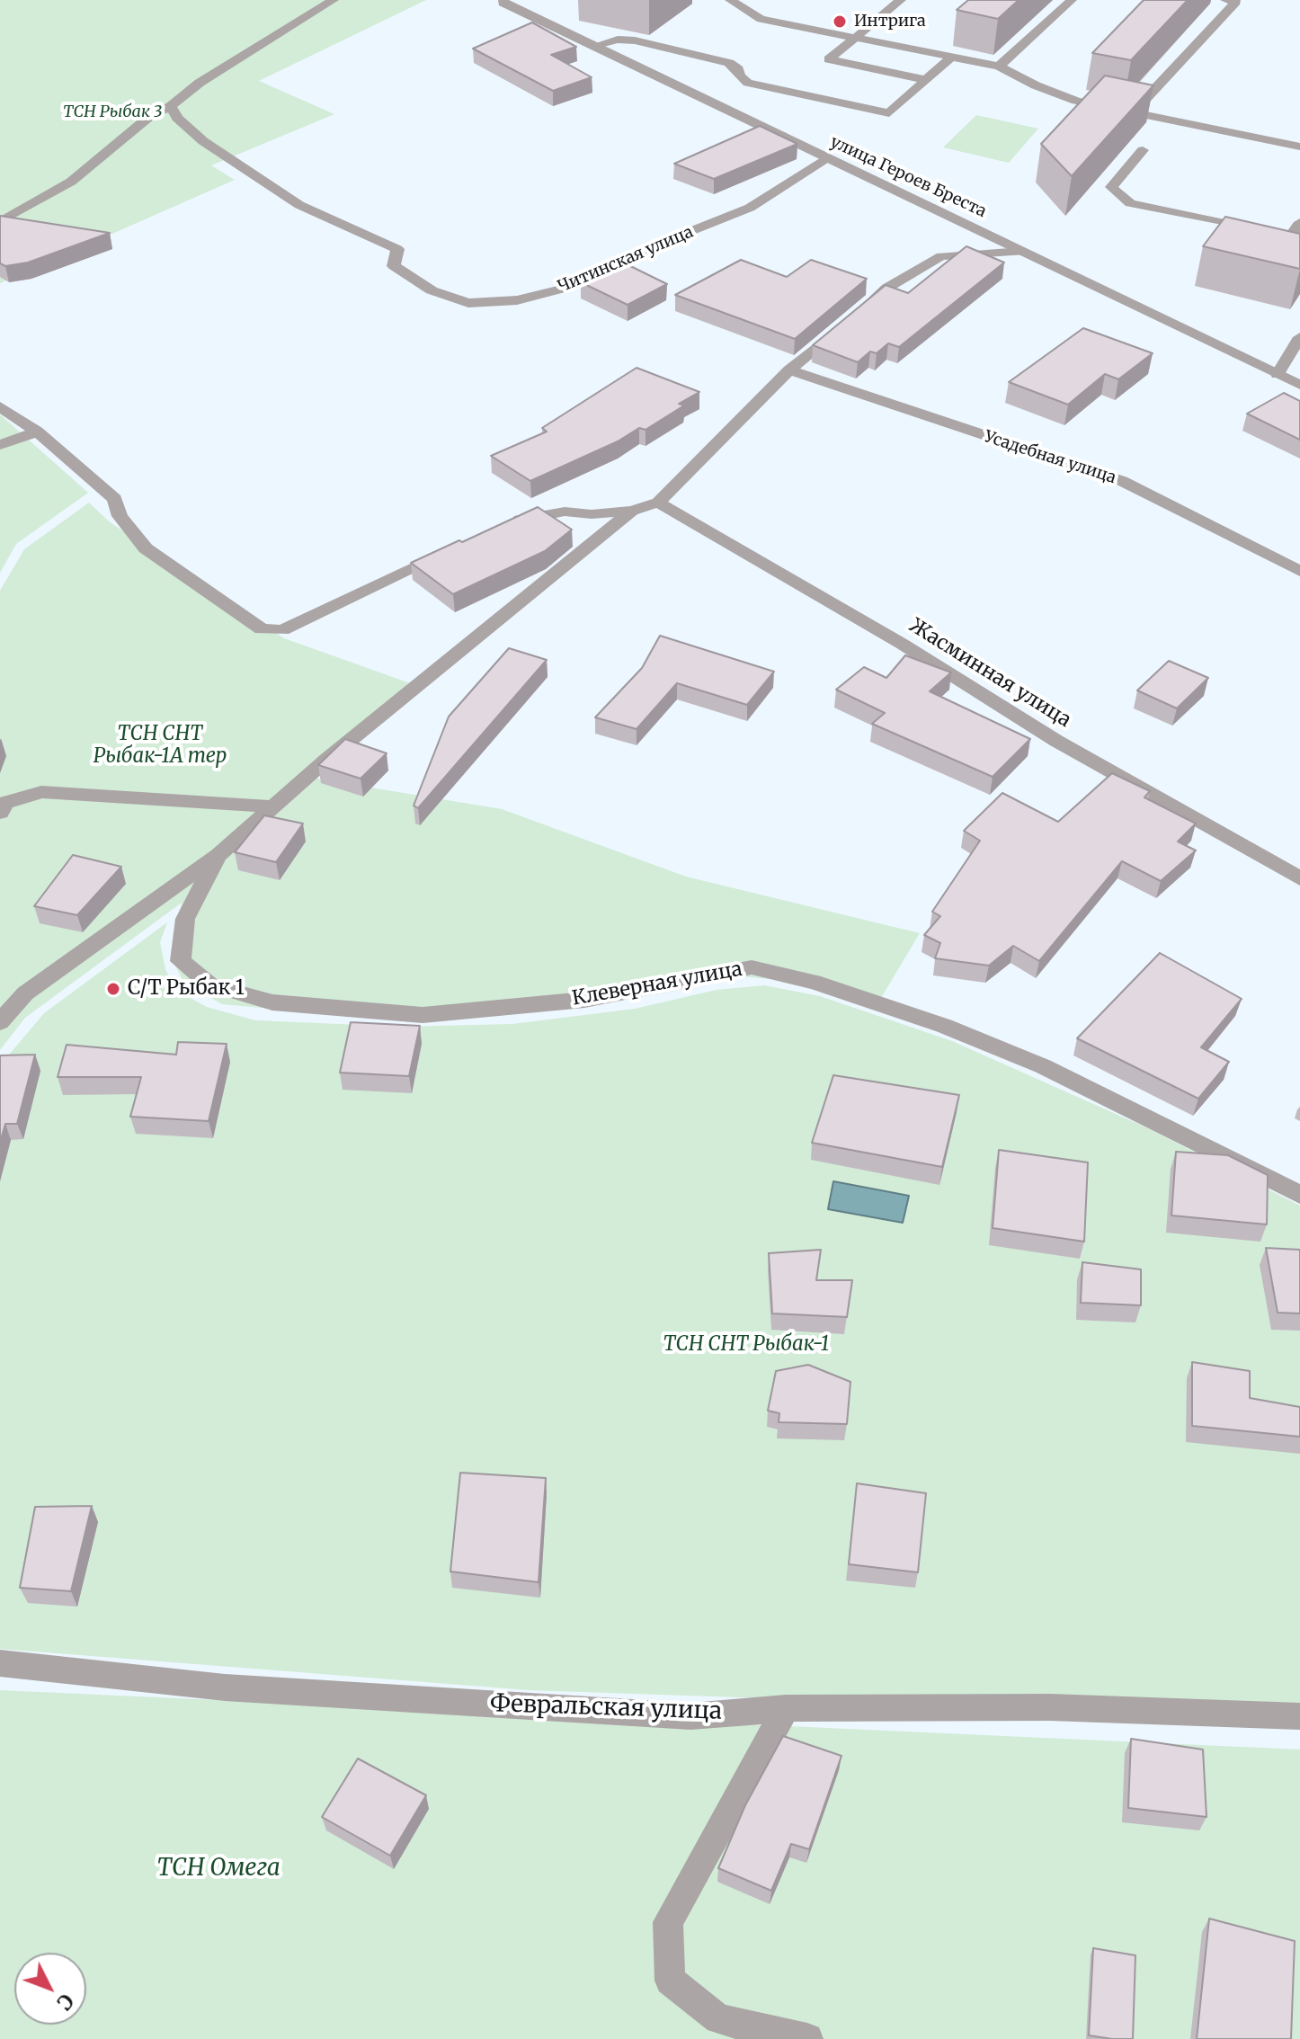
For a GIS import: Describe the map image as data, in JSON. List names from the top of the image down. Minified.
{"streets":{"street":["улица Героев Бреста","Читинская улица","Усадебная улица","Жасминная улица","Клеверная улица","Февральская улица"]},"crossings":[["улица Героев Бреста","Читинская улица"]],"parks":["ТСН Рыбак 3","ТСН СНТ Рыбак-1А тер","ТСН СНТ Рыбак-1","ТСН Омега"],"places":["Интрига","С/Т Рыбак 1"],"north":"bottom right"}
